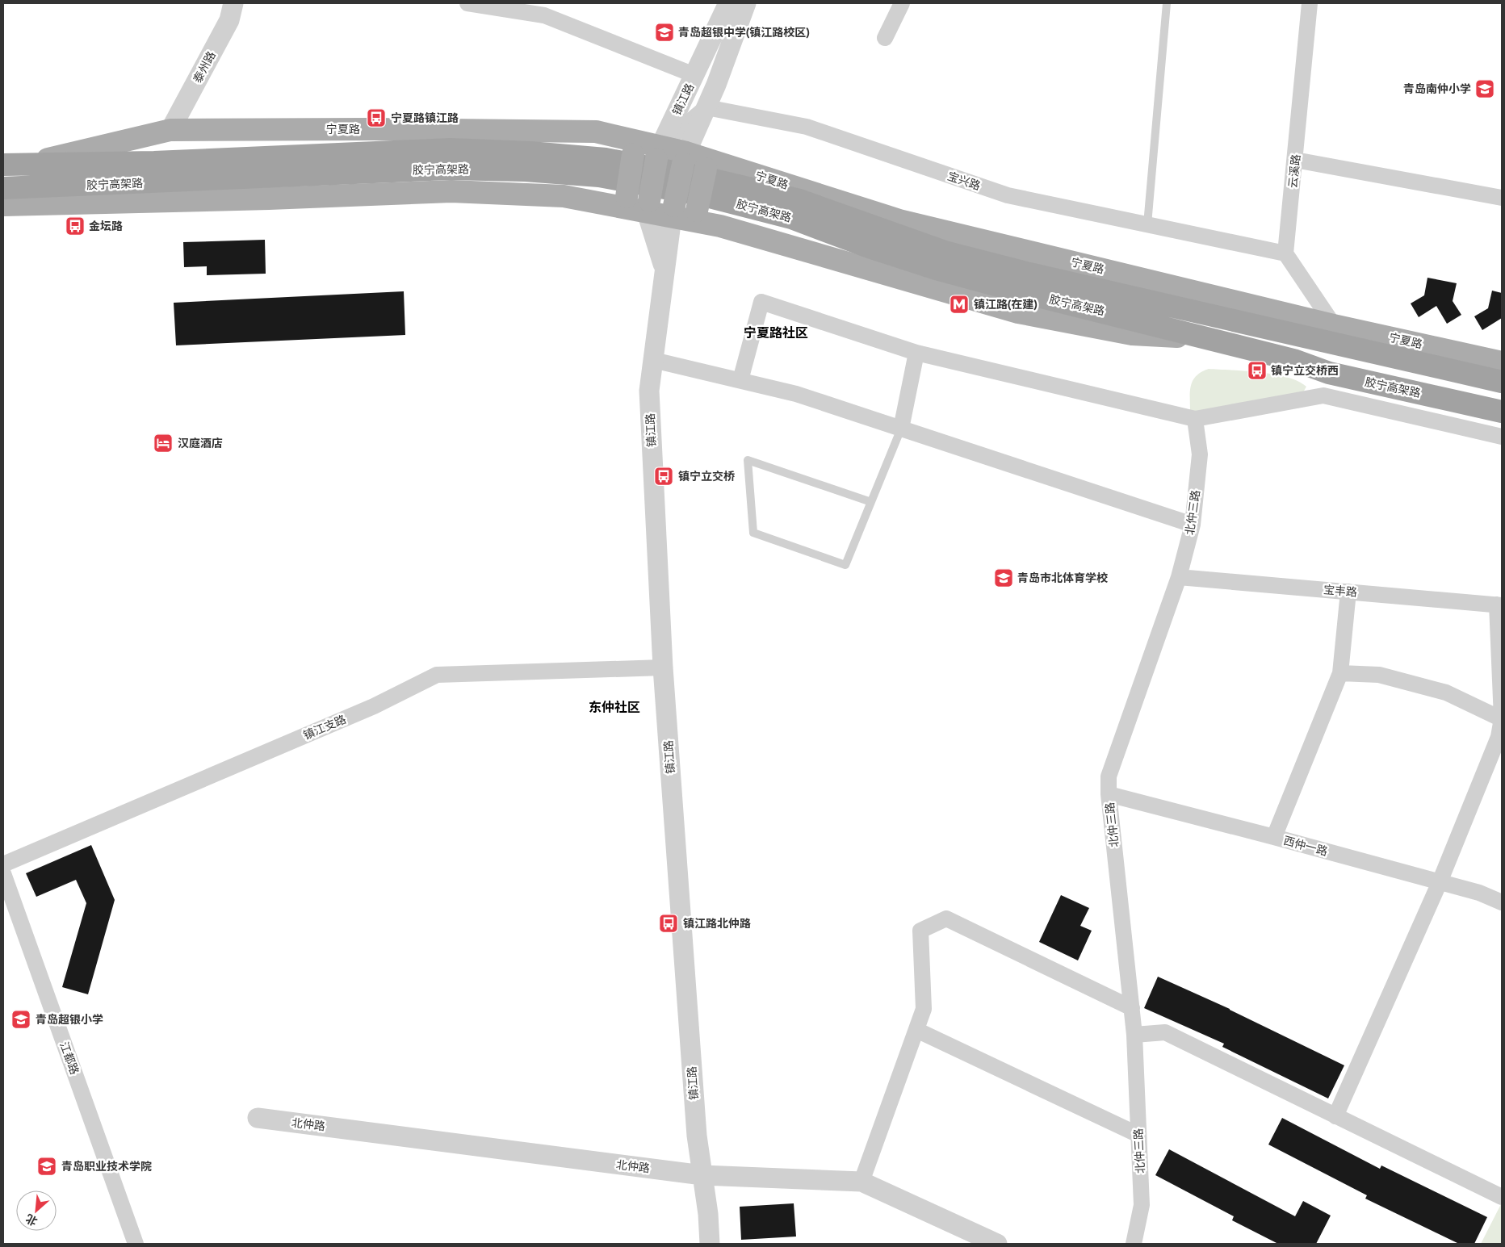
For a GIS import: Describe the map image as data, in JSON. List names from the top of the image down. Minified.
{"streets":{"highway":["胶宁高架路"],"main road":["镇江路","宁夏路"],"street":["泰州路","云溪路","宝兴路","北仲三路","宝丰路","镇江支路","西仲一路","江都路","北仲路"]},"crossings":[["泰州路","宁夏路"],["镇江路","宁夏路"],["镇江路","宝兴路"],["镇江路","镇江支路"],["镇江路","北仲路"],["宁夏路","胶宁高架路"],["云溪路","宝兴路"],["北仲三路","宝丰路"],["北仲三路","西仲一路"]],"districts":["宁夏路社区","东仲社区"],"places":{"school or university":["青岛超银中学(镇江路校区)","青岛南仲小学","青岛市北体育学校","青岛超银小学","青岛职业技术学院"],"bus stop":["宁夏路镇江路","金坛路","镇宁立交桥西","镇宁立交桥","镇江路北仲路"],"metro station":["镇江路(在建)"],"hotel":["汉庭酒店"]},"north":"bottom left"}
